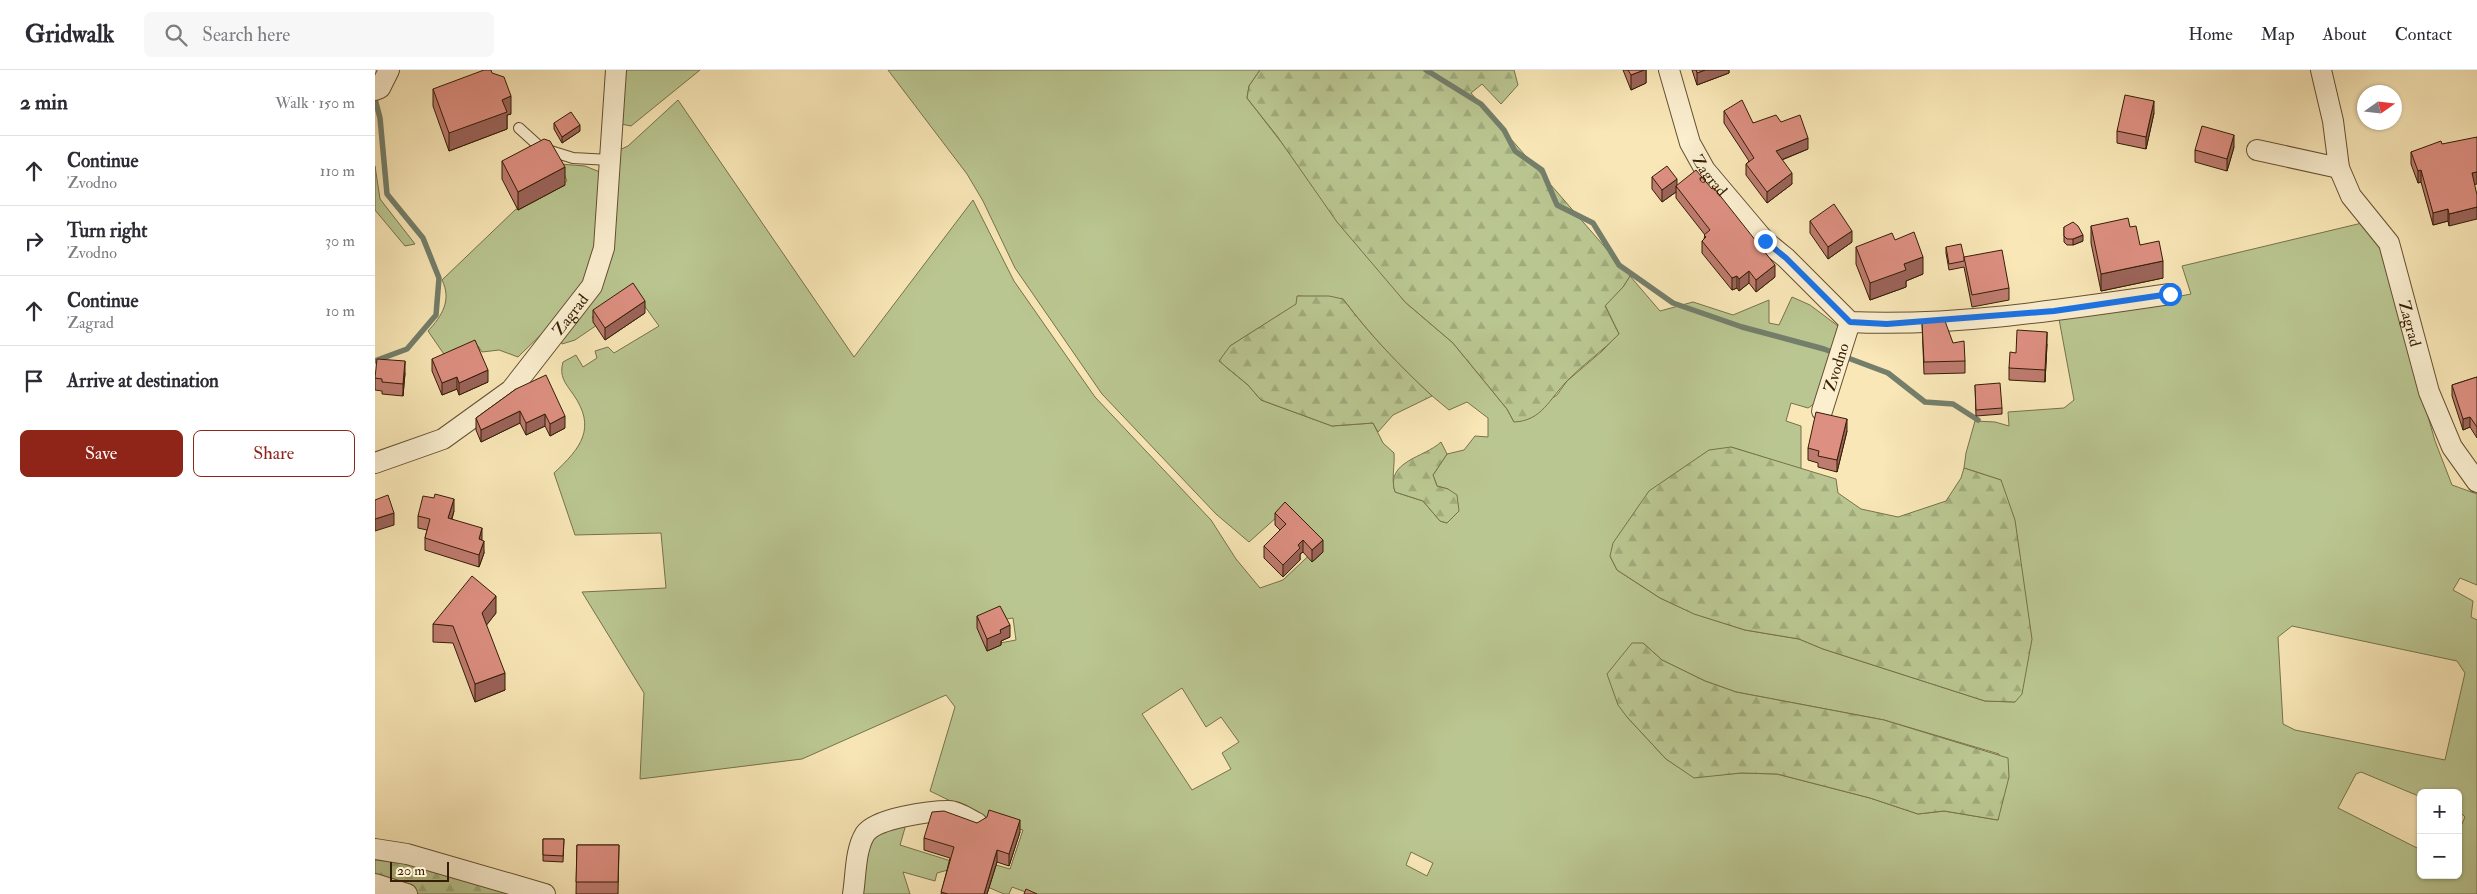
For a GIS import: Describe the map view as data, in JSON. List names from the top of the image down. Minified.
{"streets":{"street":["Zagrad","Zvodno"]},"crossings":[["Zagrad","Zvodno"]],"scale_bar":"20 m","north":"right","page":{"header":"Gridwalk","search":"Search here","nav":["Home","Map","About","Contact"],"heading":["2 min","Walk · 150 m"],"list":[["Continue","Zvodno","110 m"],["Turn right","Zvodno","30 m"],["Continue","Zagrad","10 m"],"Arrive at destination"],"buttons":["Save","Share"],"map_buttons":["+","−"],"scale":"20 m"}}
